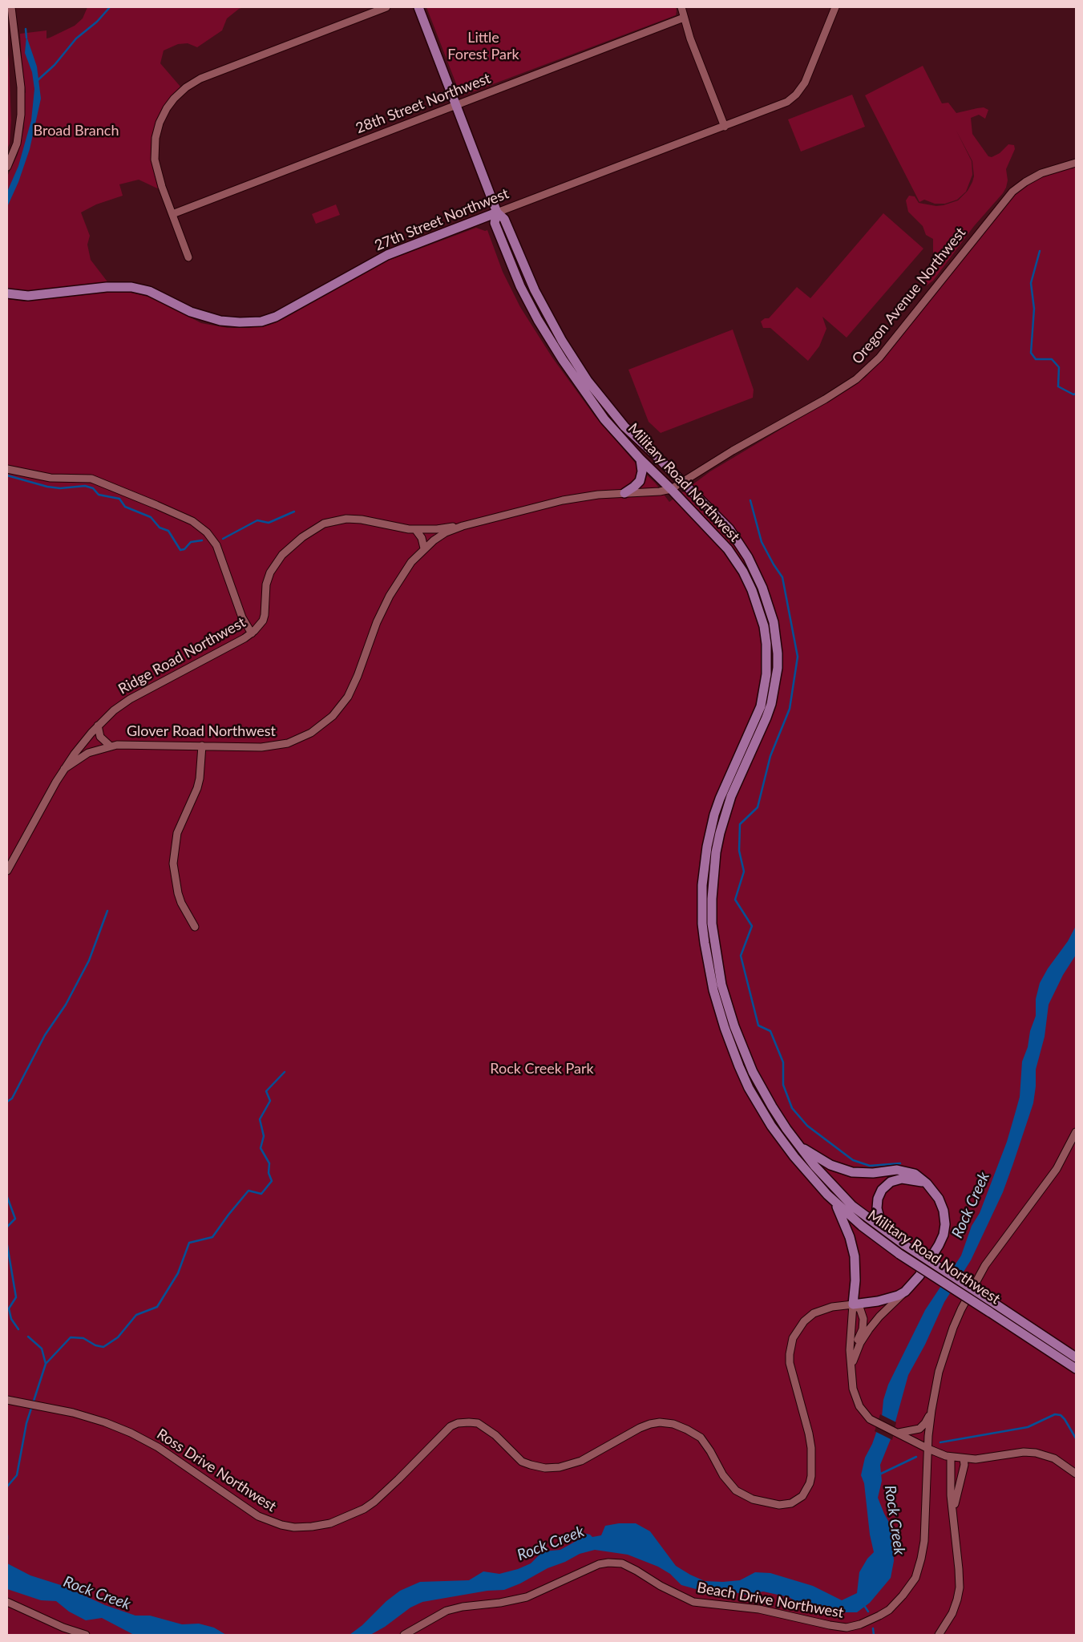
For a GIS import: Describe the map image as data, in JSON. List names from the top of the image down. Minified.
{"streets":{"main road":["27th Street Northwest","Military Road Northwest"],"street":["28th Street Northwest","Oregon Avenue Northwest","Ridge Road Northwest","Glover Road Northwest","Ross Drive Northwest","Beach Drive Northwest"]},"crossings":[["28th Street Northwest","Military Road Northwest"],["27th Street Northwest","Military Road Northwest"],["Oregon Avenue Northwest","Military Road Northwest"],["Oregon Avenue Northwest","Glover Road Northwest"],["Military Road Northwest","Glover Road Northwest"],["Ridge Road Northwest","Glover Road Northwest"]],"water":["Rock Creek"],"parks":["Little Forest Park","Broad Branch","Rock Creek Park"]}
